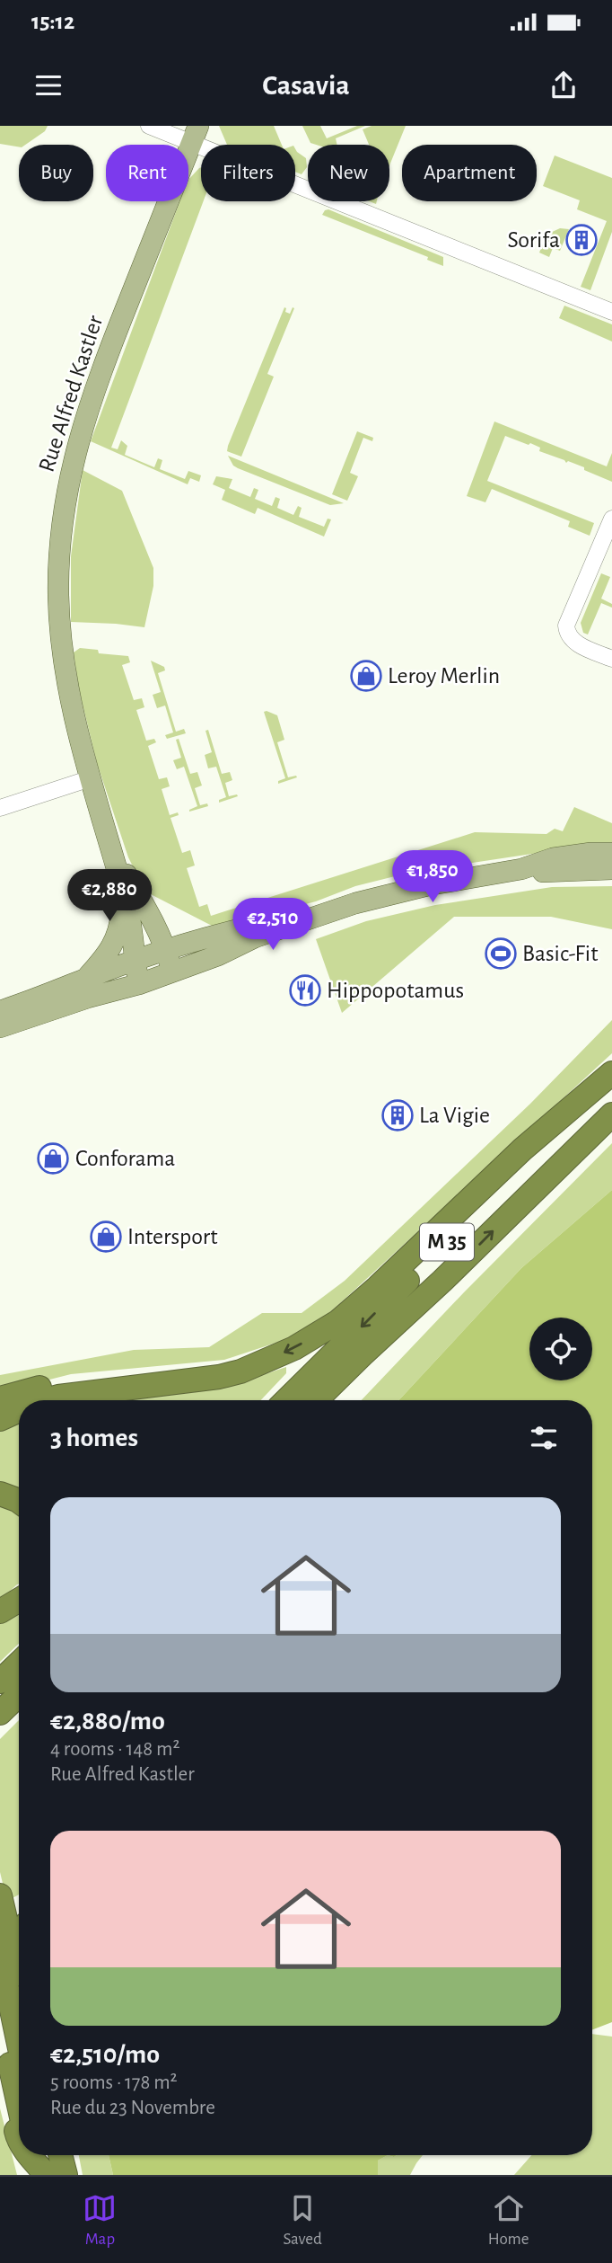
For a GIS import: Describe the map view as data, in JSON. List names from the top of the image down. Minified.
{"streets":{"highway":["M 35"],"main road":["Rue Alfred Kastler"]},"places":{"building":["Sorifa","La Vigie"],"shop":["Leroy Merlin","Conforama","Intersport"],"sports":["Basic-Fit"],"restaurant":["Hippopotamus"]},"page":{"status":"15:12","header":"Casavia","chip":["Buy","Rent","Filters","New","Apartment"],"price":["€1,850","€2,880","€2,510"],"heading":"3 homes","list":[{"name":"€2,880/mo","note":"4 rooms · 148 m² · Rue Alfred Kastler"},{"name":"€2,510/mo","note":"5 rooms · 178 m² · Rue du 23 Novembre"}],"tabs":["Map","Saved","Home"]}}
